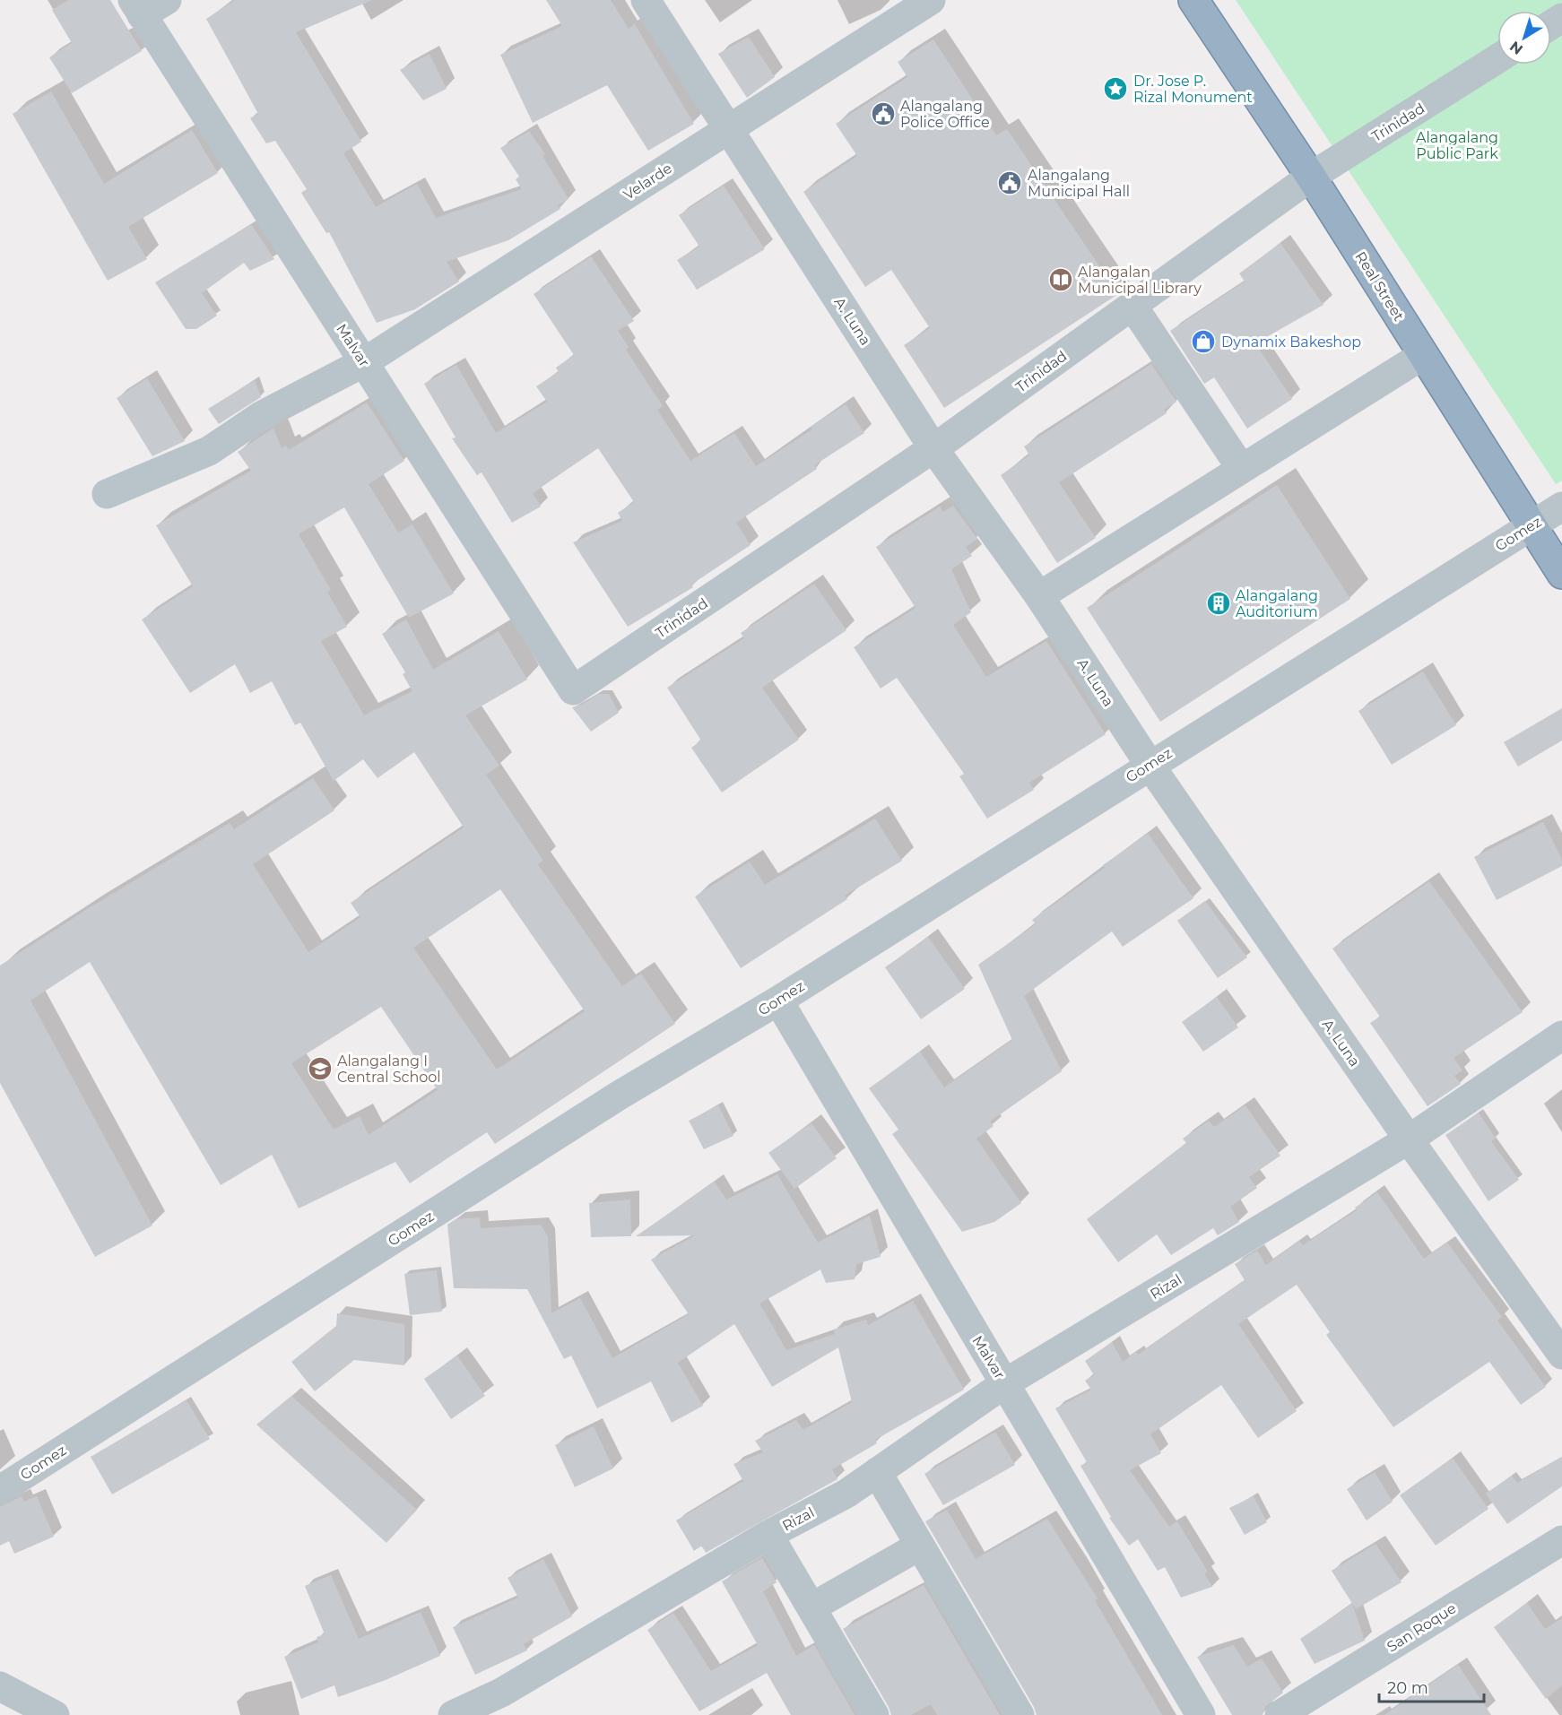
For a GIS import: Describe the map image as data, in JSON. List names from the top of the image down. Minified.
{"streets":{"highway":["Real Street"],"street":["Trinidad","Velarde","A. Luna","Malvar","Gomez","Rizal","San Roque"]},"crossings":[["Trinidad","Real Street"],["Trinidad","A. Luna"],["Trinidad","Malvar"],["Velarde","A. Luna"],["Velarde","Malvar"],["Real Street","Gomez"],["A. Luna","Gomez"],["A. Luna","Rizal"],["Malvar","Gomez"],["Malvar","Rizal"]],"parks":["Alangalang Public Park"],"places":{"place":["Dr. Jose P. Rizal Monument"],"public building":["Alangalang Police Office","Alangalang Municipal Hall"],"library":["Alangalan Municipal Library"],"shop":["Dynamix Bakeshop"],"building":["Alangalang Auditorium"],"school or university":["Alangalang I Central School"]},"scale_bar":"20 m","north":"bottom left"}
